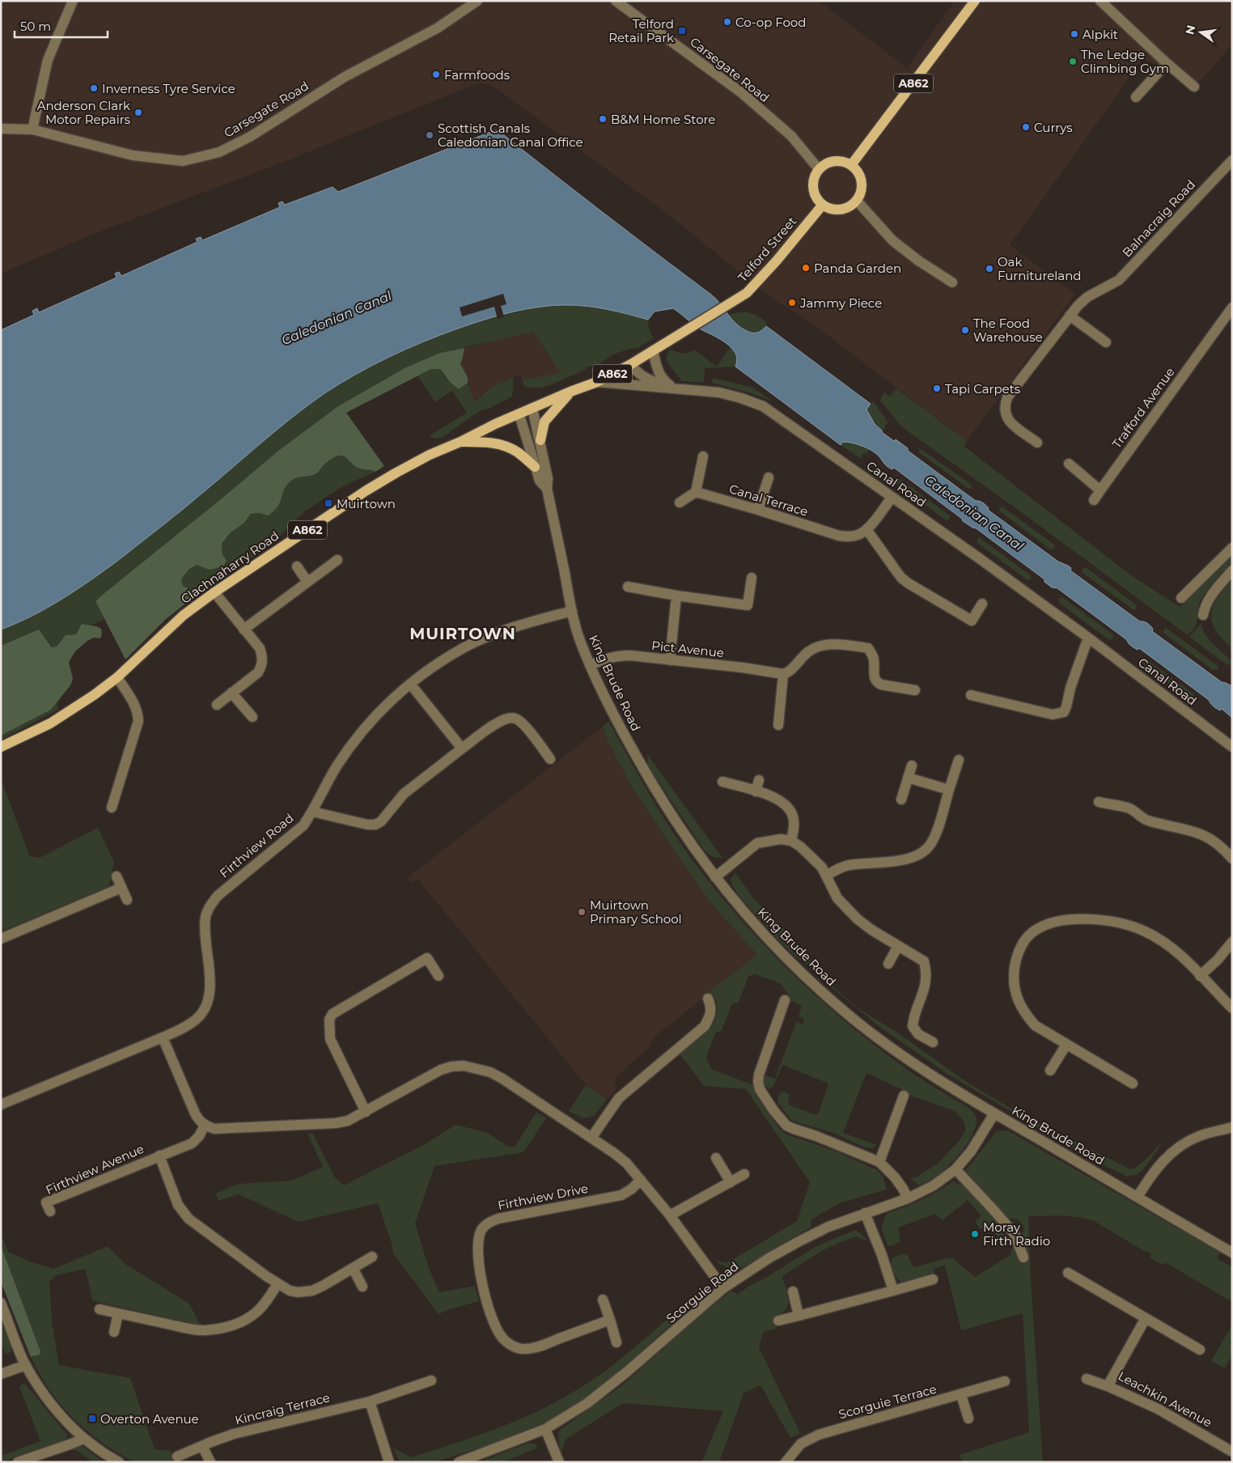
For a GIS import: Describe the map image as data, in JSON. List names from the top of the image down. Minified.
{"streets":{"main road":["A862","Telford Street","Clachnaharry Road"],"street":["Carsegate Road","Balnacraig Road","Trafford Avenue","Canal Road","Canal Terrace","Pict Avenue","King Brude Road","Firthview Road","Firthview Avenue","Firthview Drive","Scorguie Road","Leachkin Avenue","Scorguie Terrace","Kincraig Terrace"]},"crossings":[["Carsegate Road","A862"],["Carsegate Road","Telford Street"],["A862","Telford Street"],["A862","Canal Road"],["A862","Clachnaharry Road"],["A862","King Brude Road"],["Canal Road","Canal Terrace"],["Clachnaharry Road","King Brude Road"],["Pict Avenue","King Brude Road"],["King Brude Road","Firthview Road"],["King Brude Road","Scorguie Road"]],"districts":["MUIRTOWN"],"water":["Caledonian Canal"],"places":{"other":["Co-op Food","Alpkit","The Ledge Climbing Gym","Farmfoods","Inverness Tyre Service","Anderson Clark Motor Repairs","B&M Home Store","Currys","Scottish Canals Caledonian Canal Office","Panda Garden","Oak Furnitureland","Jammy Piece","The Food Warehouse","Tapi Carpets","Muirtown Primary School","Moray Firth Radio"],"transit":["Telford Retail Park","Muirtown","Overton Avenue"]},"scale_bar":"50 m","north":"left"}
